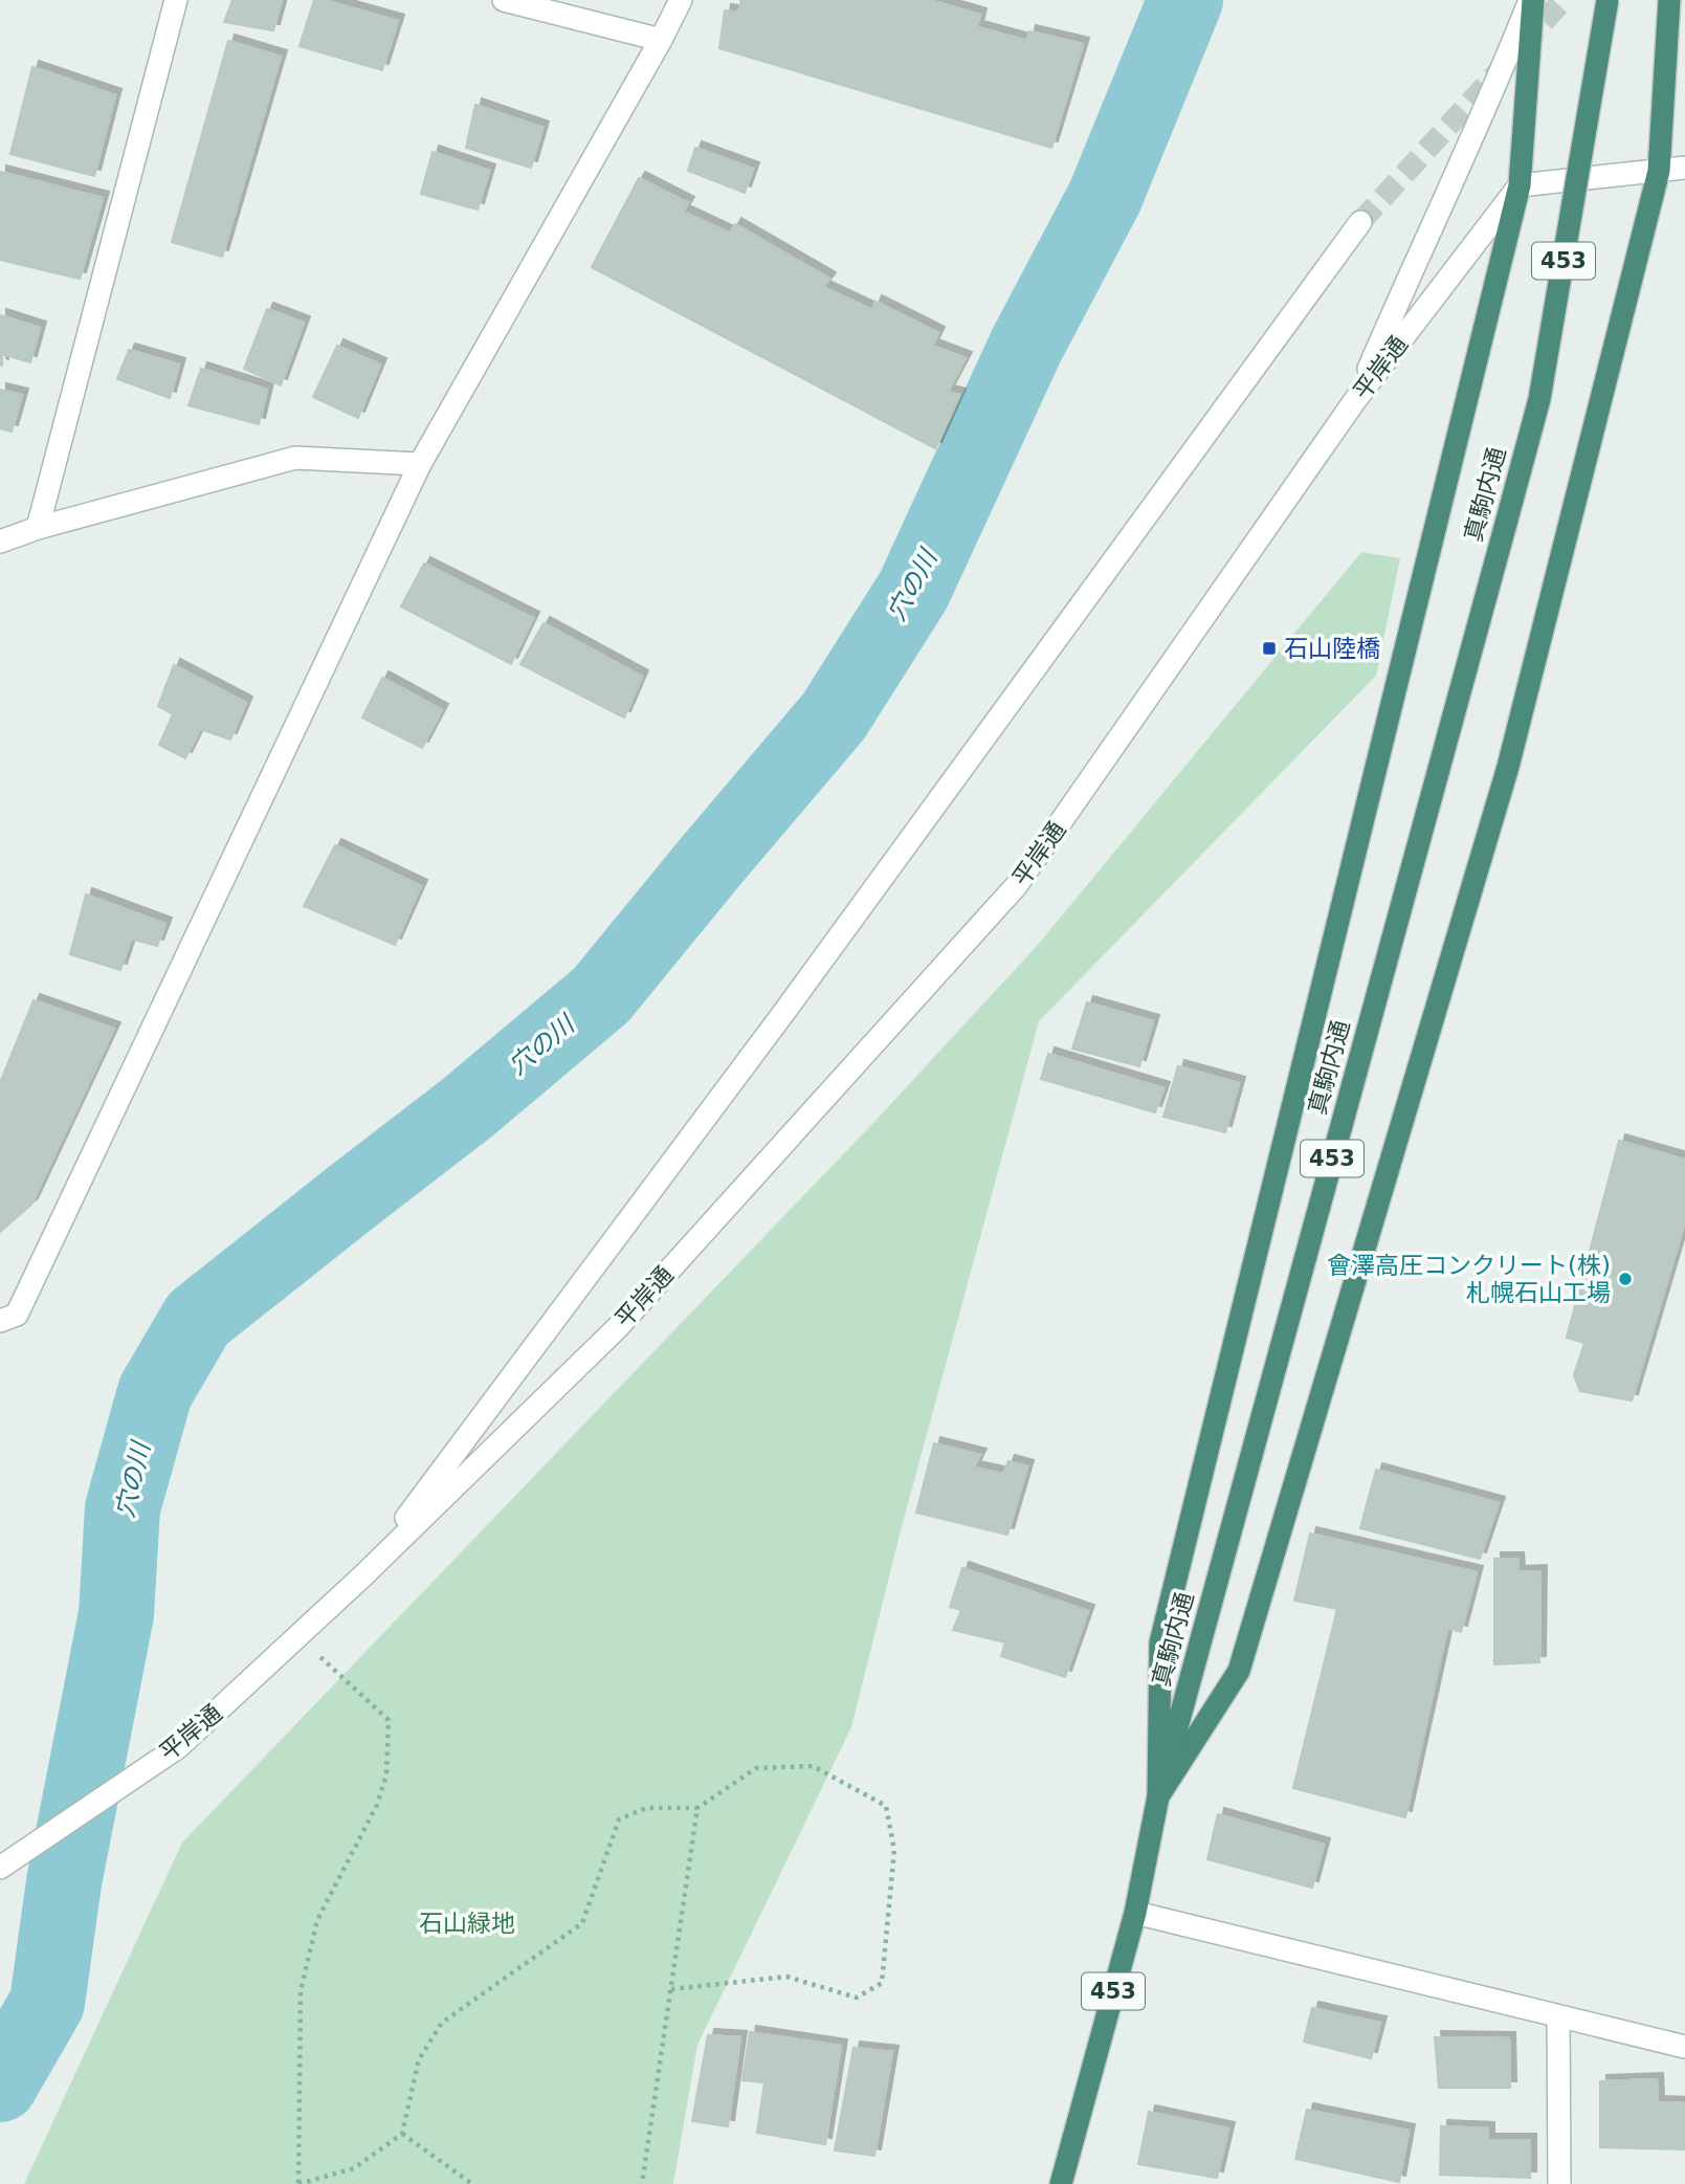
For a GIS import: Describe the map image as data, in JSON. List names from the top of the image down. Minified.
{"streets":{"highway":["453","真駒内通"],"street":["平岸通"]},"water":["穴の川"],"parks":["石山緑地"],"places":{"transit":["石山陸橋"],"other":["會澤高圧コンクリート(株) 札幌石山工場"]}}
